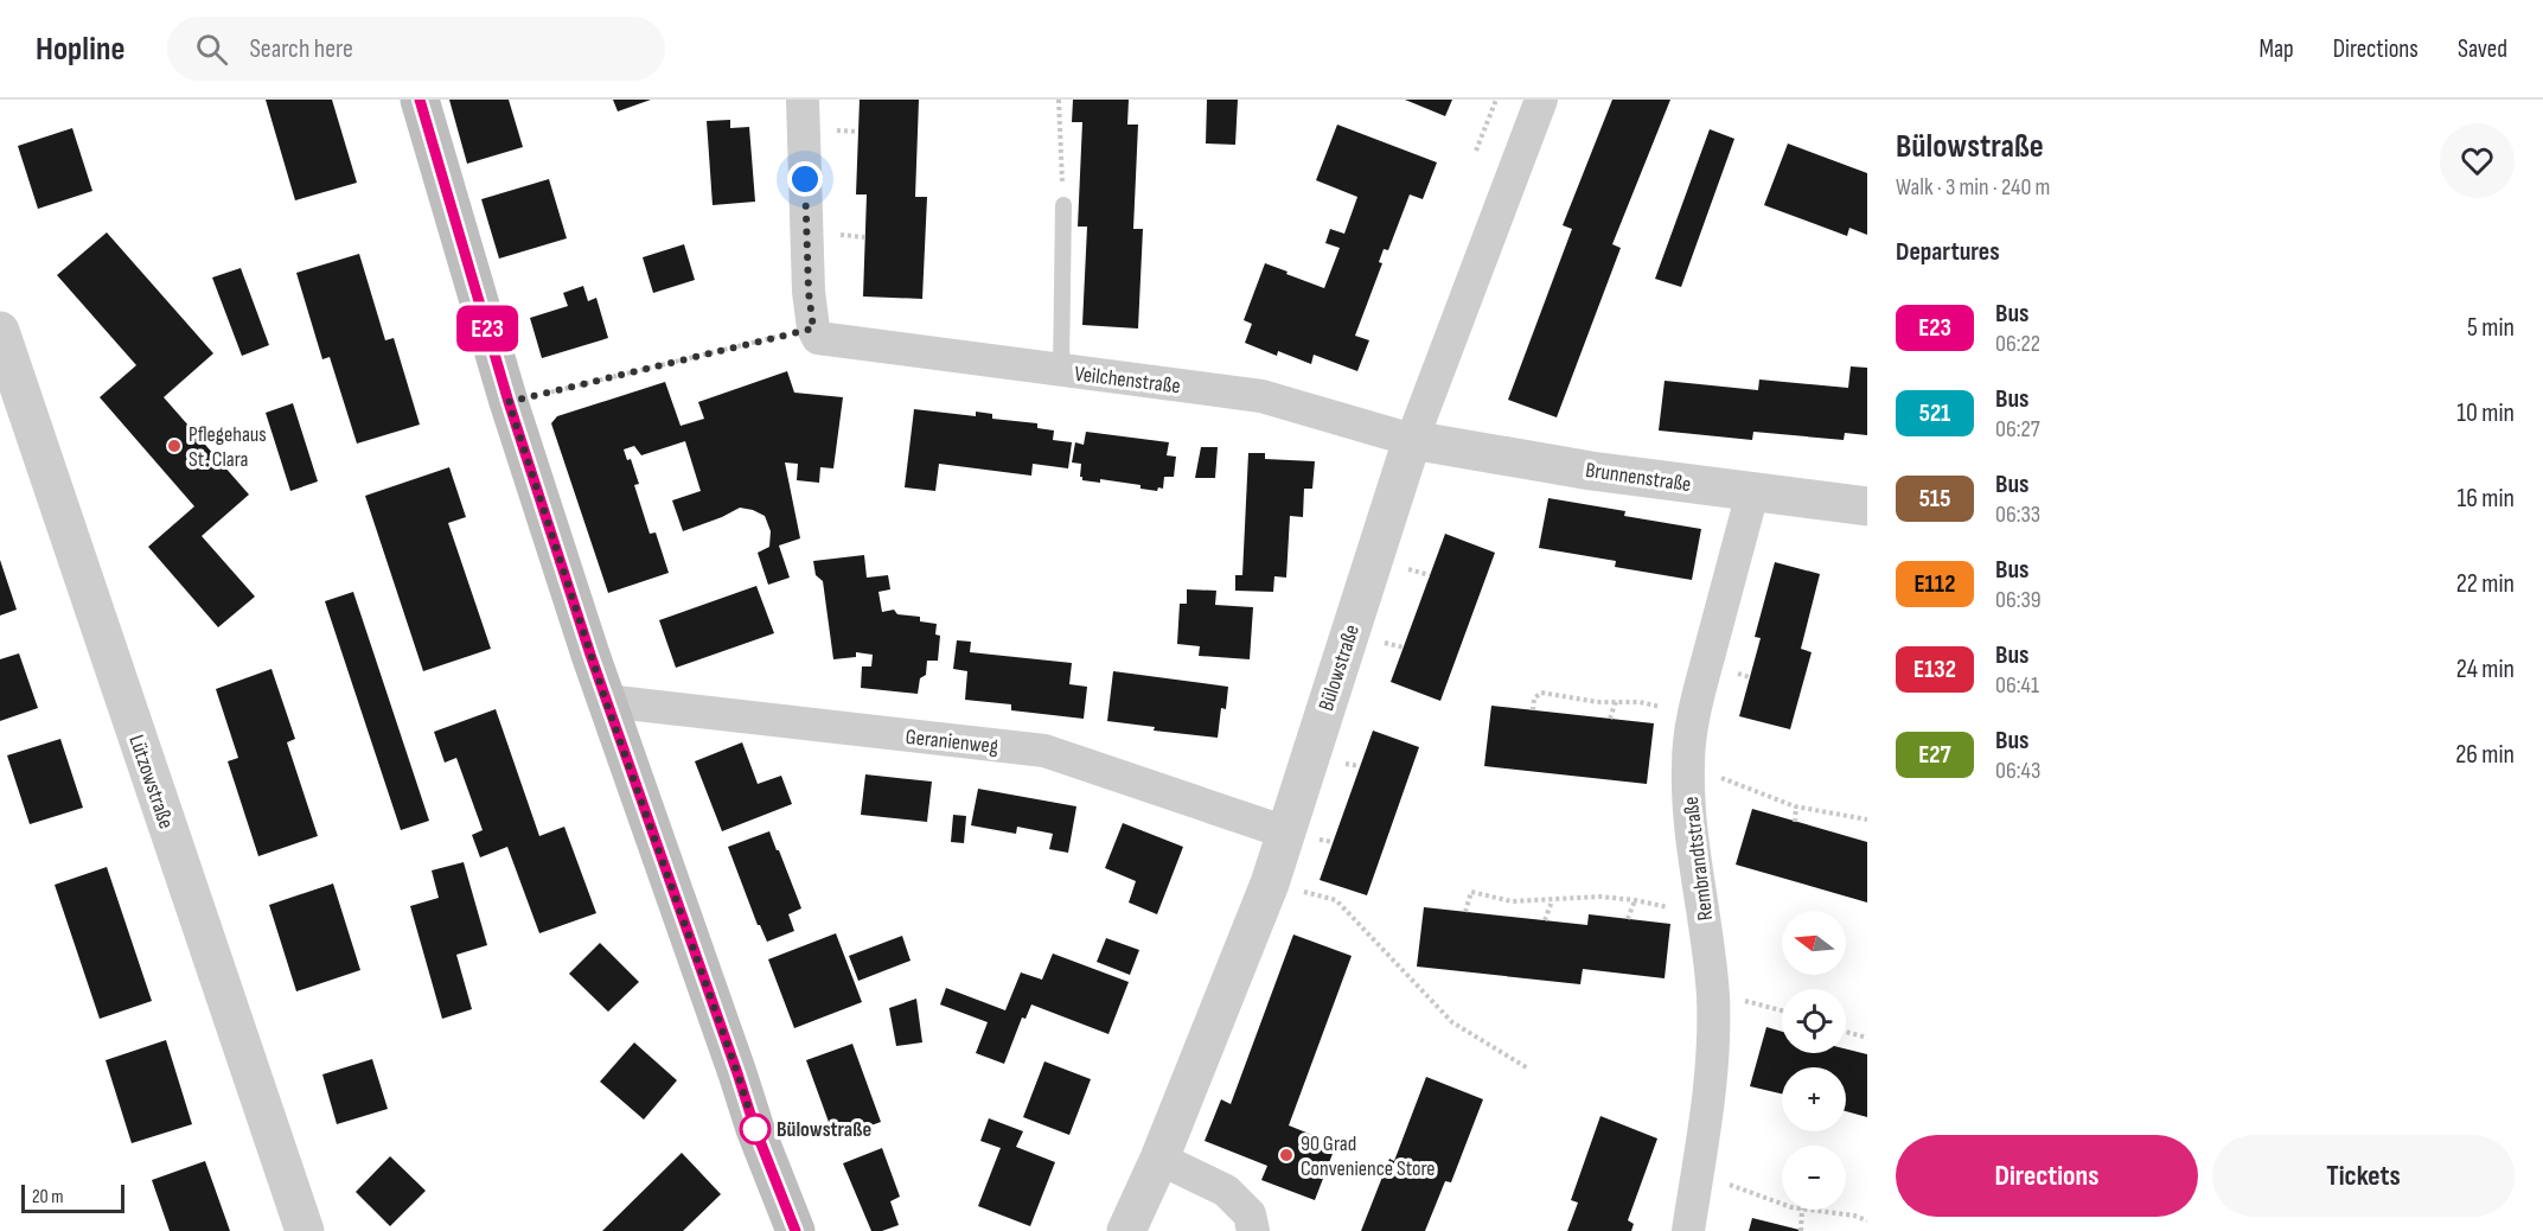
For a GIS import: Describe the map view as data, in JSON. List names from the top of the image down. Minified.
{"streets":{"street":["Veilchenstraße","Brunnenstraße","Bülowstraße","Geranienweg","Lützowstraße","Rembrandtstraße"]},"crossings":[["Veilchenstraße","Brunnenstraße"],["Veilchenstraße","Bülowstraße"],["Brunnenstraße","Bülowstraße"],["Brunnenstraße","Rembrandtstraße"],["Bülowstraße","Geranienweg"]],"places":["Pflegehaus St. Clara","Bülowstraße","90 Grad Convenience Store"],"lines":["bus line E23"],"scale_bar":"20 m","north":"left","page":{"header":"Hopline","search":"Search here","nav":["Map","Directions","Saved"],"on_map":"E23","heading":[["Bülowstraße","Walk · 3 min · 240 m"],"Departures"],"list":[{"mark":"E23","name":"Bus","note":"06:22","value":"5 min"},{"mark":"521","name":"Bus","note":"06:27","value":"10 min"},{"mark":"515","name":"Bus","note":"06:33","value":"16 min"},{"mark":"E112","name":"Bus","note":"06:39","value":"22 min"},{"mark":"E132","name":"Bus","note":"06:41","value":"24 min"},{"mark":"E27","name":"Bus","note":"06:43","value":"26 min"}],"map_buttons":["+","−"],"buttons":["Directions","Tickets"],"scale":"20 m"}}
